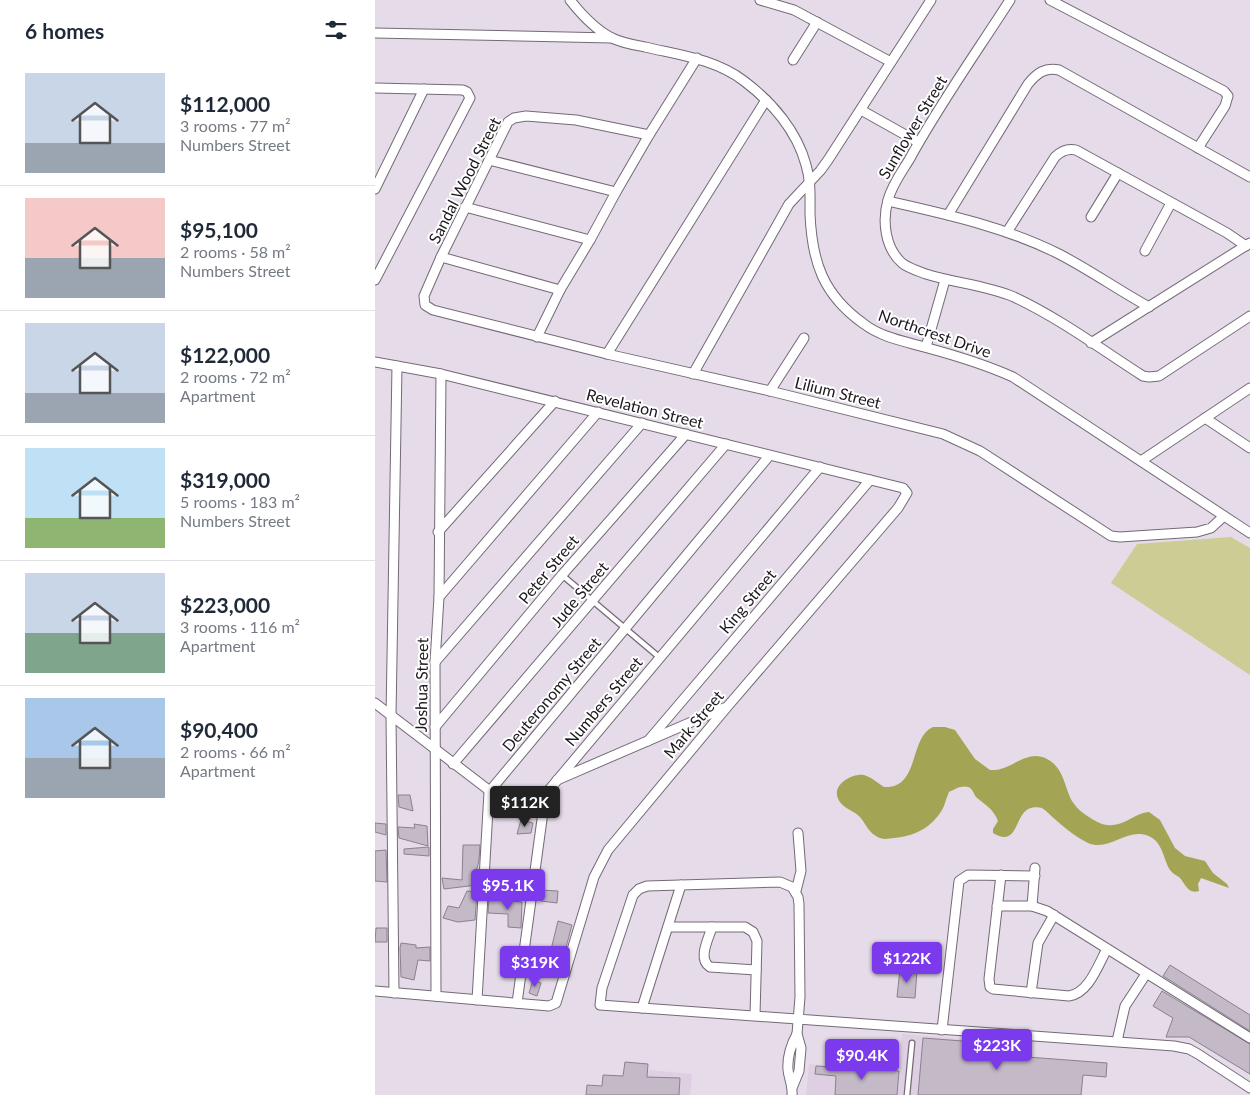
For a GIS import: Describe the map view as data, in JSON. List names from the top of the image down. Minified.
{"streets":{"street":["Sunflower Street","Sandal Wood Street","Northcrest Drive","Lilium Street","Revelation Street","Peter Street","Jude Street","King Street","Joshua Street","Deuteronomy Street","Numbers Street","Mark Street"]},"crossings":[["Sandal Wood Street","Lilium Street"],["Northcrest Drive","Lilium Street"],["Revelation Street","Peter Street"],["Revelation Street","Jude Street"],["Revelation Street","King Street"],["Revelation Street","Joshua Street"],["Revelation Street","Deuteronomy Street"],["Revelation Street","Numbers Street"],["Revelation Street","Mark Street"],["Peter Street","Joshua Street"],["Numbers Street","Mark Street"]],"page":{"heading":"6 homes","list":[{"name":"$112,000","note":"3 rooms · 77 m² · Numbers Street"},{"name":"$95,100","note":"2 rooms · 58 m² · Numbers Street"},{"name":"$122,000","note":"2 rooms · 72 m² · Apartment"},{"name":"$319,000","note":"5 rooms · 183 m² · Numbers Street"},{"name":"$223,000","note":"3 rooms · 116 m² · Apartment"},{"name":"$90,400","note":"2 rooms · 66 m² · Apartment"}],"price":["$112K","$95.1K","$122K","$319K","$223K","$90.4K"]}}
